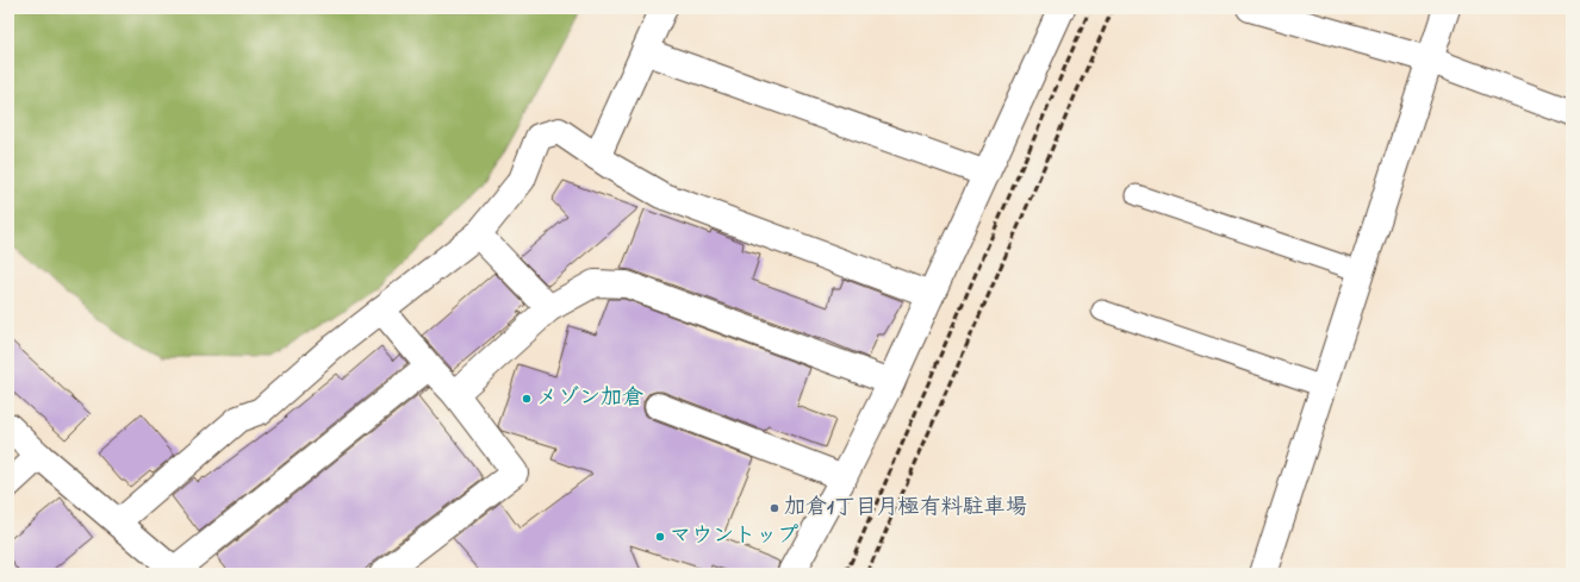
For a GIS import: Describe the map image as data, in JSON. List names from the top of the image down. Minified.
{"places":["メゾン加倉","加倉1丁目月極有料駐車場","マウントップ"]}
